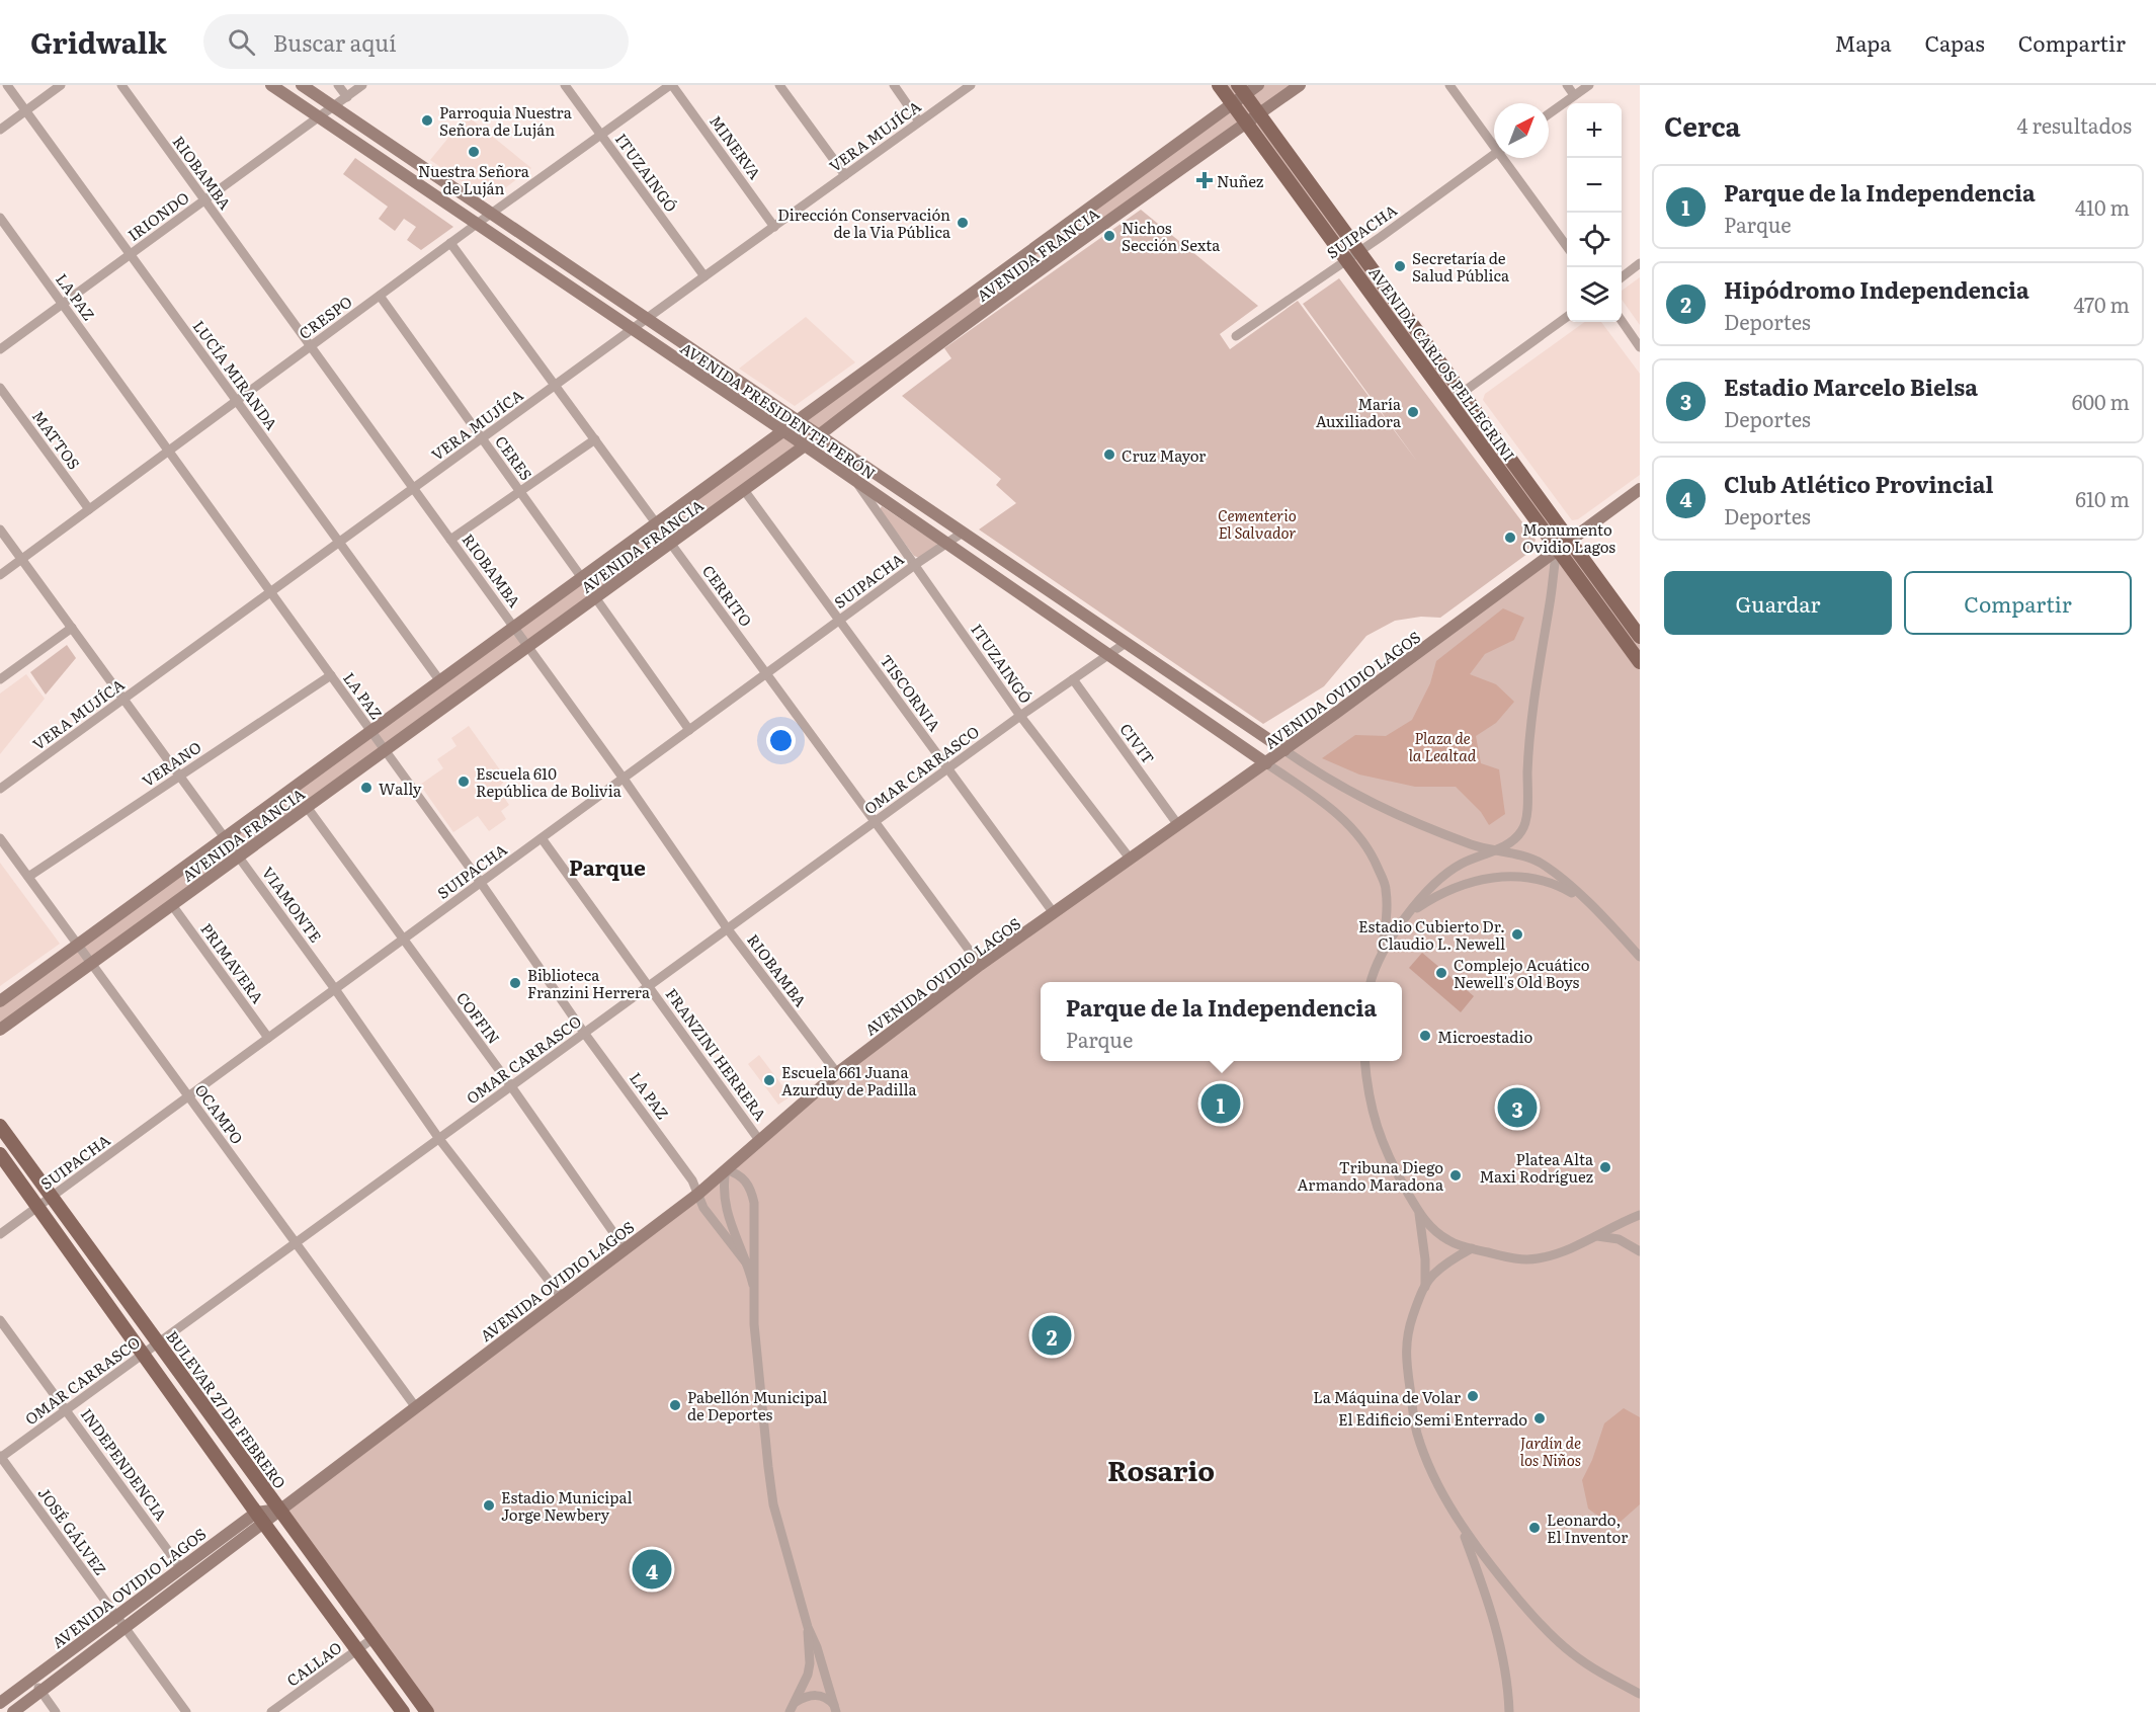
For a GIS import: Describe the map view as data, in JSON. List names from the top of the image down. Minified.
{"streets":{"main road":["AVENIDA FRANCIA","AVENIDA CARLOS PELLEGRINI","AVENIDA PRESIDENTE PERÓN","AVENIDA OVIDIO LAGOS","BULEVAR 27 DE FEBRERO"],"street":["VERA MUJÍCA","MINERVA","RIOBAMBA","ITUZAINGÓ","IRIONDO","SUIPACHA","LA PAZ","CRESPO","LUCÍA MIRANDA","MATTOS","CERES","CERRITO","TISCORNIA","CIVIT","VERANO","OMAR CARRASCO","VIAMONTE","PRIMAVERA","COFFIN","FRANZINI HERRERA","OCAMPO","INDEPENDENCIA","JOSÉ GÁLVEZ","CALLAO"]},"crossings":[["VERA MUJÍCA","MINERVA"],["VERA MUJÍCA","RIOBAMBA"],["VERA MUJÍCA","ITUZAINGÓ"],["VERA MUJÍCA","LA PAZ"],["VERA MUJÍCA","LUCÍA MIRANDA"],["VERA MUJÍCA","AVENIDA PRESIDENTE PERÓN"],["VERA MUJÍCA","CERES"],["VERA MUJÍCA","CERRITO"],["VERA MUJÍCA","VIAMONTE"],["MINERVA","CRESPO"],["RIOBAMBA","IRIONDO"],["RIOBAMBA","SUIPACHA"],["RIOBAMBA","AVENIDA FRANCIA"],["RIOBAMBA","CRESPO"],["RIOBAMBA","AVENIDA OVIDIO LAGOS"],["RIOBAMBA","OMAR CARRASCO"],["ITUZAINGÓ","SUIPACHA"],["ITUZAINGÓ","CRESPO"],["ITUZAINGÓ","AVENIDA PRESIDENTE PERÓN"],["ITUZAINGÓ","AVENIDA OVIDIO LAGOS"],["ITUZAINGÓ","OMAR CARRASCO"],["IRIONDO","LA PAZ"],["IRIONDO","LUCÍA MIRANDA"],["IRIONDO","AVENIDA PRESIDENTE PERÓN"],["SUIPACHA","LA PAZ"],["SUIPACHA","AVENIDA CARLOS PELLEGRINI"],["SUIPACHA","AVENIDA PRESIDENTE PERÓN"],["SUIPACHA","CERRITO"],["SUIPACHA","TISCORNIA"],["SUIPACHA","VIAMONTE"],["SUIPACHA","PRIMAVERA"],["SUIPACHA","COFFIN"],["SUIPACHA","FRANZINI HERRERA"],["SUIPACHA","OCAMPO"],["SUIPACHA","BULEVAR 27 DE FEBRERO"],["AVENIDA FRANCIA","LA PAZ"],["AVENIDA FRANCIA","AVENIDA CARLOS PELLEGRINI"],["AVENIDA FRANCIA","LUCÍA MIRANDA"],["AVENIDA FRANCIA","AVENIDA PRESIDENTE PERÓN"],["AVENIDA FRANCIA","CERES"],["AVENIDA FRANCIA","CERRITO"],["AVENIDA FRANCIA","TISCORNIA"],["AVENIDA FRANCIA","VIAMONTE"],["AVENIDA FRANCIA","PRIMAVERA"],["AVENIDA FRANCIA","COFFIN"],["AVENIDA FRANCIA","OCAMPO"],["LA PAZ","CRESPO"],["LA PAZ","AVENIDA OVIDIO LAGOS"],["LA PAZ","VERANO"],["LA PAZ","OMAR CARRASCO"],["CRESPO","LUCÍA MIRANDA"],["CRESPO","AVENIDA PRESIDENTE PERÓN"],["CRESPO","MATTOS"],["CRESPO","CERES"],["CRESPO","CERRITO"],["CRESPO","VIAMONTE"],["AVENIDA CARLOS PELLEGRINI","AVENIDA OVIDIO LAGOS"],["AVENIDA PRESIDENTE PERÓN","AVENIDA OVIDIO LAGOS"],["AVENIDA PRESIDENTE PERÓN","OMAR CARRASCO"],["CERRITO","AVENIDA OVIDIO LAGOS"],["CERRITO","OMAR CARRASCO"],["AVENIDA OVIDIO LAGOS","TISCORNIA"],["AVENIDA OVIDIO LAGOS","CIVIT"],["AVENIDA OVIDIO LAGOS","VIAMONTE"],["AVENIDA OVIDIO LAGOS","COFFIN"],["AVENIDA OVIDIO LAGOS","FRANZINI HERRERA"],["AVENIDA OVIDIO LAGOS","OCAMPO"],["AVENIDA OVIDIO LAGOS","BULEVAR 27 DE FEBRERO"],["AVENIDA OVIDIO LAGOS","INDEPENDENCIA"],["AVENIDA OVIDIO LAGOS","JOSÉ GÁLVEZ"],["TISCORNIA","OMAR CARRASCO"],["CIVIT","OMAR CARRASCO"],["VERANO","VIAMONTE"],["VERANO","OCAMPO"],["OMAR CARRASCO","VIAMONTE"],["OMAR CARRASCO","COFFIN"],["OMAR CARRASCO","FRANZINI HERRERA"],["OMAR CARRASCO","OCAMPO"],["OMAR CARRASCO","BULEVAR 27 DE FEBRERO"],["OMAR CARRASCO","INDEPENDENCIA"],["OMAR CARRASCO","JOSÉ GÁLVEZ"],["BULEVAR 27 DE FEBRERO","CALLAO"]],"districts":["Parque","Rosario"],"parks":["Cementerio El Salvador","Plaza de la Lealtad","Jardín de los Niños"],"places":{"other":["Parroquia Nuestra Señora de Luján","Nuestra Señora de Luján","Dirección Conservación de la Via Pública","Nichos Sección Sexta","Secretaría de Salud Pública","María Auxiliadora","Cruz Mayor","Monumento Ovidio Lagos","Escuela 610 República de Bolivia","Wally","Estadio Cubierto Dr. Claudio L. Newell","Complejo Acuático Newell's Old Boys","Biblioteca Franzini Herrera","Microestadio","Escuela 661 Juana Azurduy de Padilla","Platea Alta Maxi Rodríguez","Tribuna Diego Armando Maradona","La Máquina de Volar","Pabellón Municipal de Deportes","El Edificio Semi Enterrado","Estadio Municipal Jorge Newbery","Leonardo, El Inventor"],"health":["Nuñez"]},"north":"top right","page":{"header":"Gridwalk","search":"Buscar aquí","nav":["Mapa","Capas","Compartir"],"heading":["Cerca","4 resultados"],"map_buttons":["+","−"],"list":[{"mark":"1","name":"Parque de la Independencia","note":"Parque","value":"410 m"},{"mark":"2","name":"Hipódromo Independencia","note":"Deportes","value":"470 m"},{"mark":"3","name":"Estadio Marcelo Bielsa","note":"Deportes","value":"600 m"},{"mark":"4","name":"Club Atlético Provincial","note":"Deportes","value":"610 m"}],"buttons":["Guardar","Compartir"],"popup":["Parque de la Independencia","Parque"],"pins":["1","3","2","4"]}}
